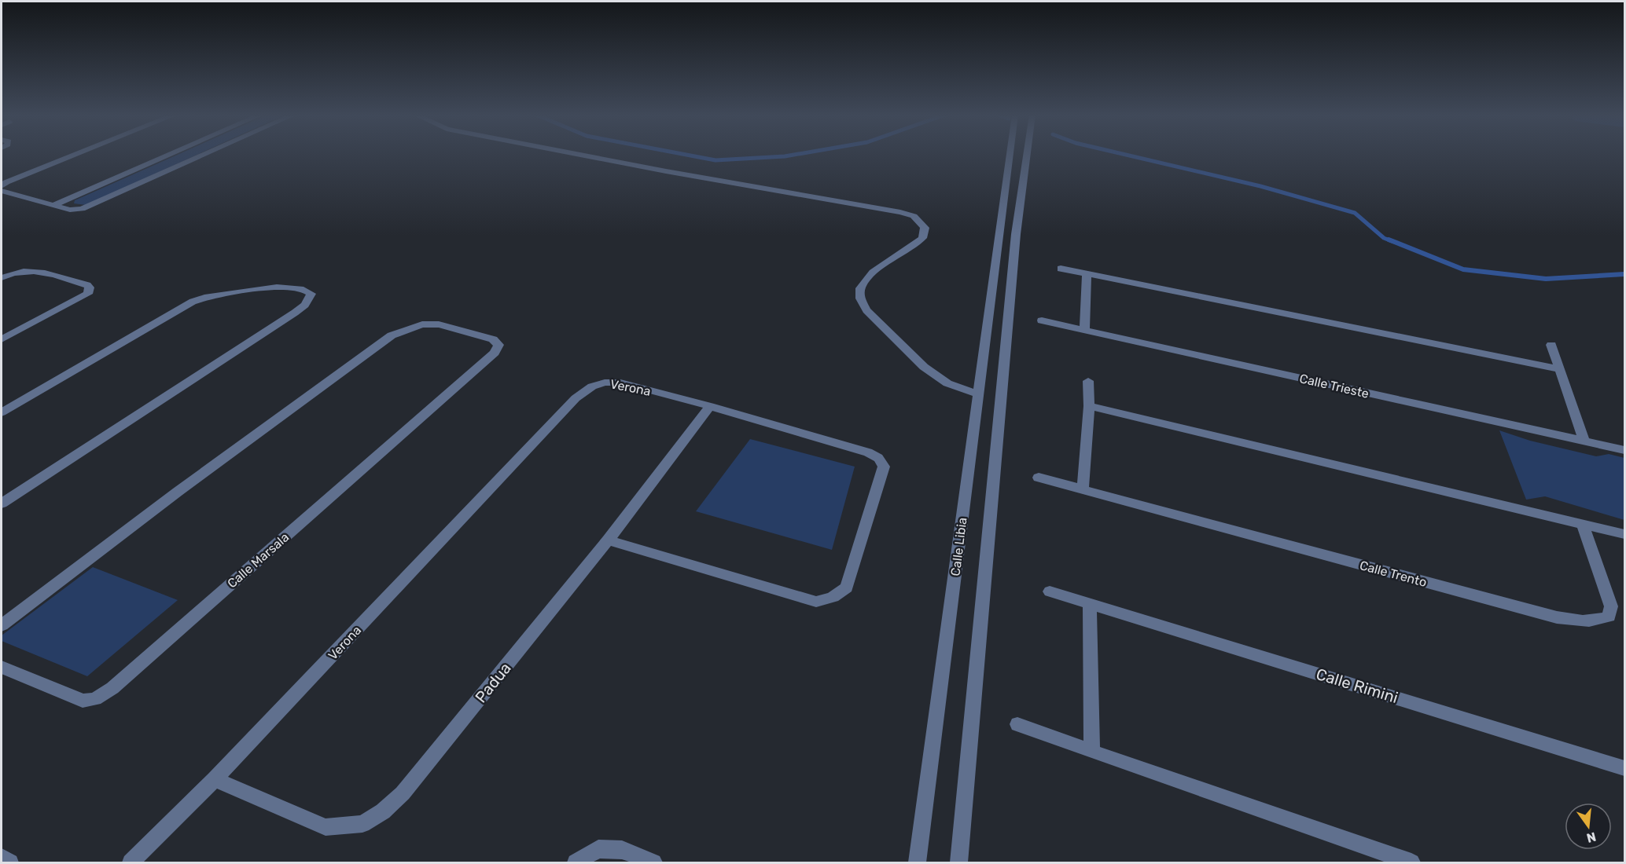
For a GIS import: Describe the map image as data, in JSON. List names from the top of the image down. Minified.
{"streets":{"street":["Calle Trieste","Verona","Calle Libia","Calle Marsala","Calle Trento","Padua","Calle Rimini"]},"crossings":[["Verona","Padua"]],"north":"bottom"}
